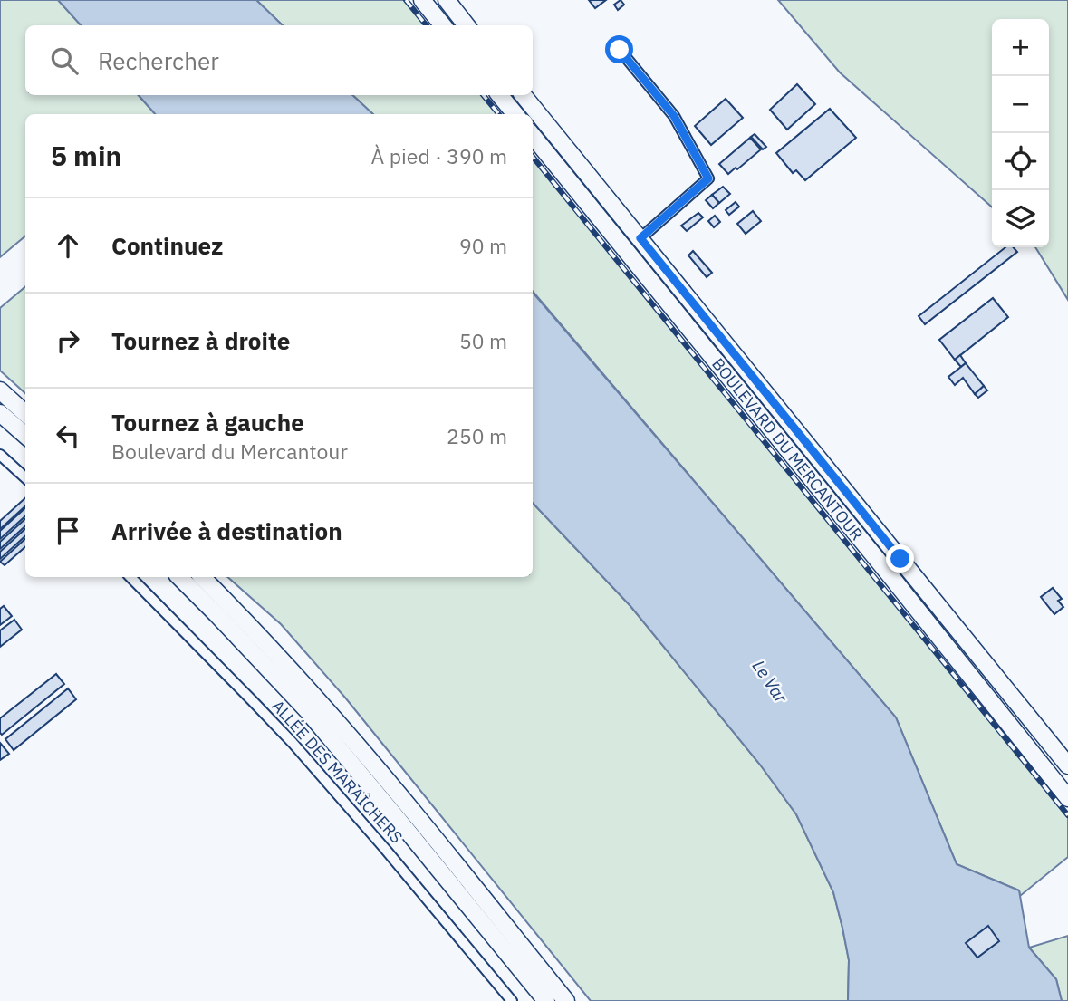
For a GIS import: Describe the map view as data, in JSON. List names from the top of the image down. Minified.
{"streets":{"main road":["BOULEVARD DU MERCANTOUR"],"street":["ALLÉE DES MARAÎCHERS"]},"water":["Le Var"],"page":{"map_buttons":["+","−"],"search":"Rechercher","heading":["5 min","À pied · 390 m"],"list":[["Continuez","90 m"],["Tournez à droite","50 m"],["Tournez à gauche","Boulevard du Mercantour","250 m"],"Arrivée à destination"]}}
